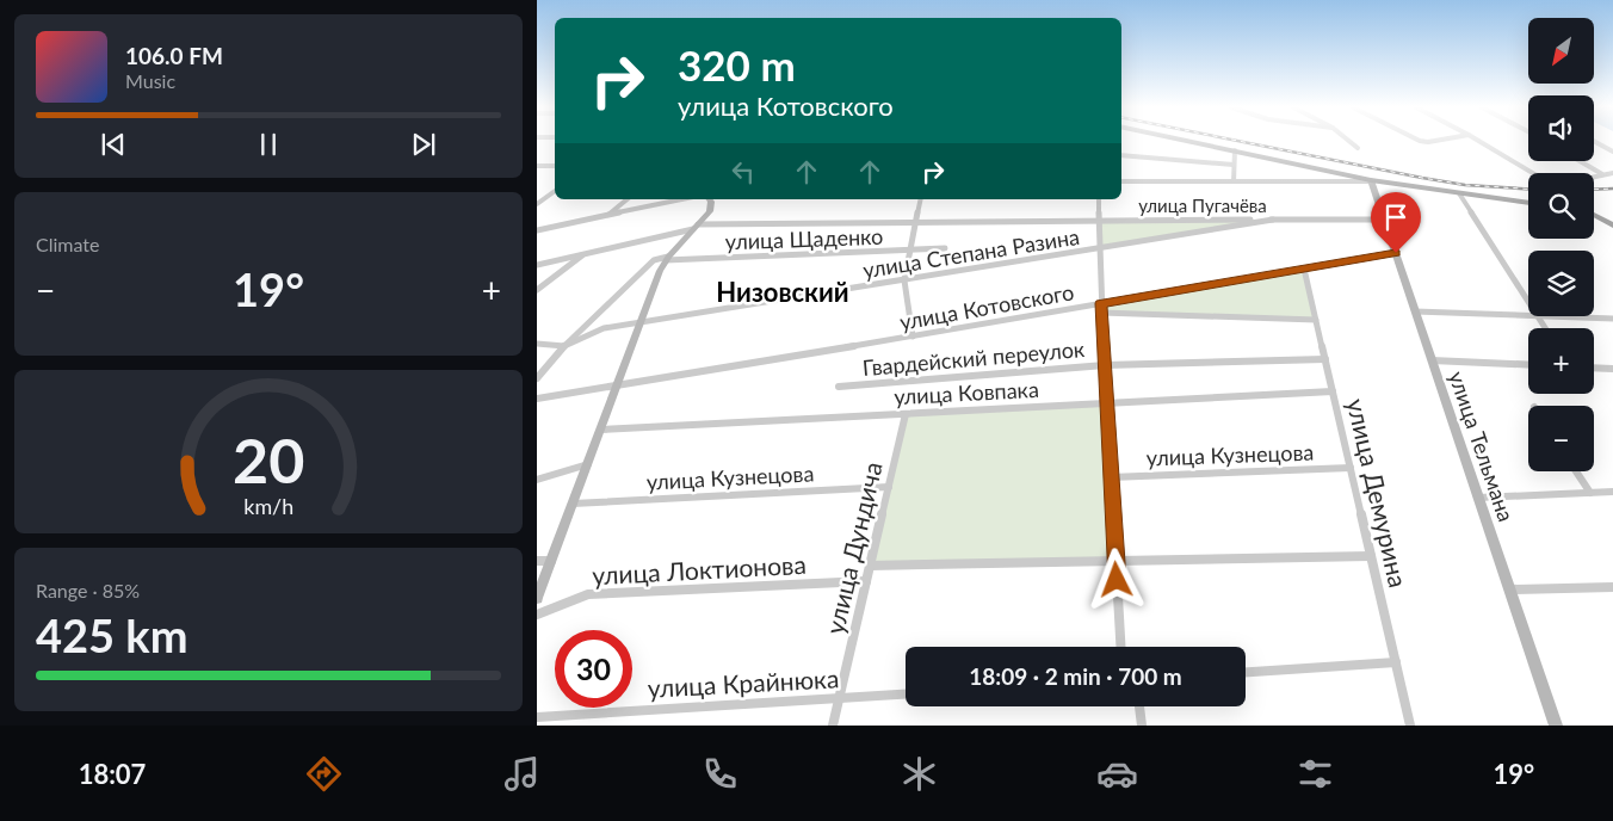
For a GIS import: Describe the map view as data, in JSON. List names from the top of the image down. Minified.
{"streets":{"main road":["улица Тельмана"],"street":["улица Пугачёва","улица Щаденко","улица Степана Разина","улица Котовского","Гвардейский переулок","улица Ковпака","улица Кузнецова","улица Демурина","улица Дундича","улица Локтионова","улица Крайнюка"]},"crossings":[["улица Пугачёва","улица Степана Разина"],["улица Пугачёва","улица Тельмана"],["улица Котовского","улица Тельмана"],["улица Котовского","улица Демурина"],["Гвардейский переулок","улица Демурина"],["улица Ковпака","улица Демурина"],["улица Ковпака","улица Дундича"],["улица Кузнецова","улица Демурина"],["улица Кузнецова","улица Дундича"],["улица Дундича","улица Локтионова"],["улица Дундича","улица Крайнюка"]],"districts":["Низовский"],"north":"bottom left","page":{"map_buttons":["+","−"],"turn":["320 m","улица Котовского"],"song":["106.0 FM","Music"],"tile":["Climate",["Range · 85%","425 km"]],"heat":["−","19°","+"],"limit":"30","trip":"18:09 · 2 min · 700 m","tabs":["18:07","19°"],"gauge":["20","km/h"]}}
